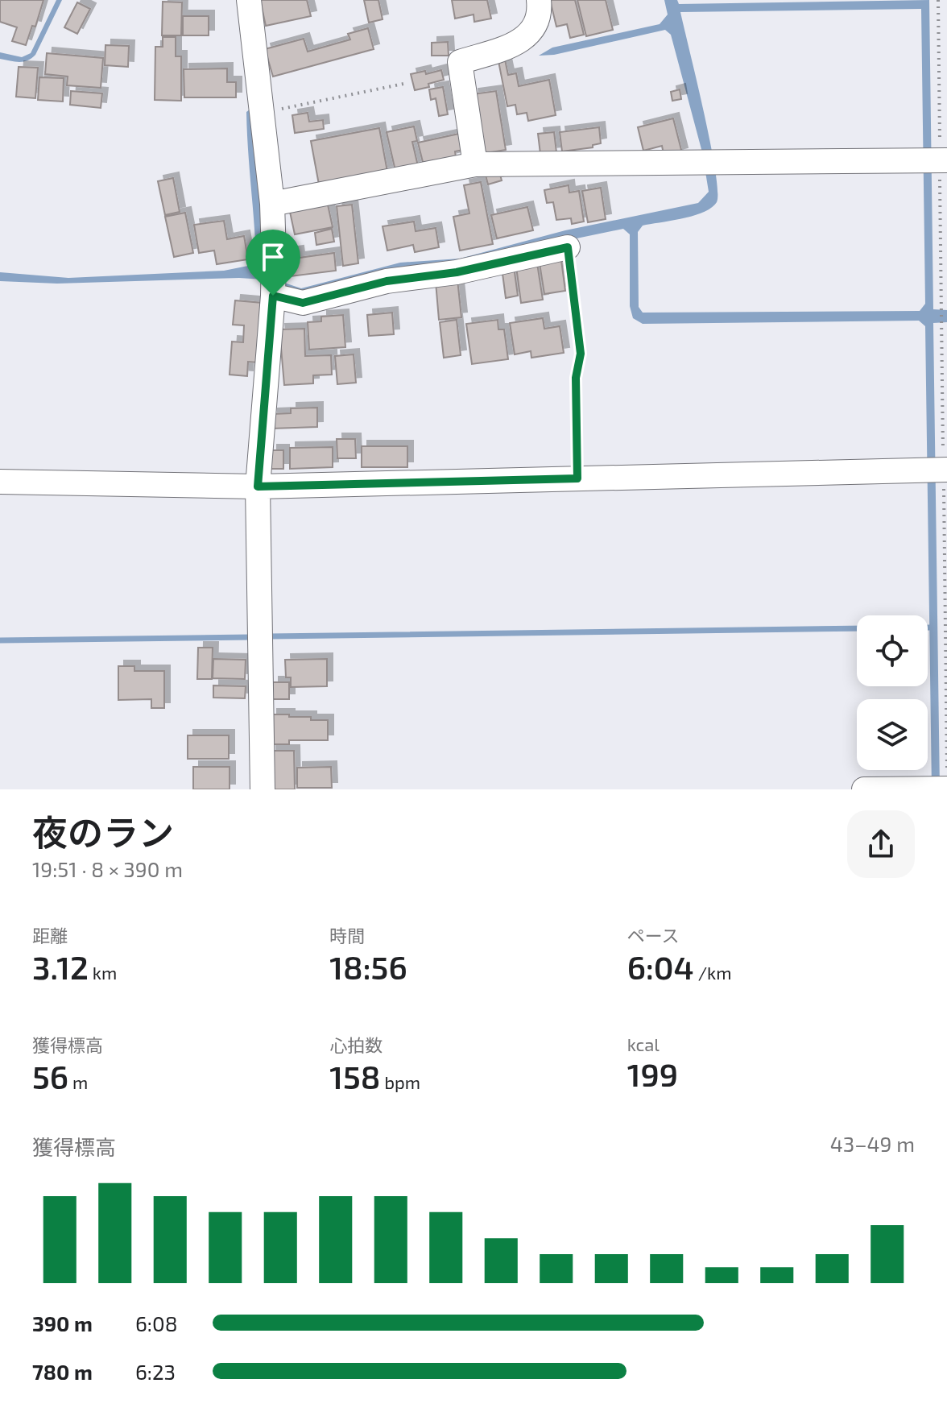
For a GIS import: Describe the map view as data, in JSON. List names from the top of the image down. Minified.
{"page":{"heading":["夜のラン","19:51 · 8 × 390 m"],"stats":[["距離","3.12 km"],["時間","18:56"],["ペース","6:04 /km"],["獲得標高","56 m"],["心拍数","158 bpm"],["kcal","199"]],"chart":["獲得標高","43–49 m"],"list":[{"name":"390 m","note":"6:08"},{"name":"780 m","note":"6:23"}]}}
